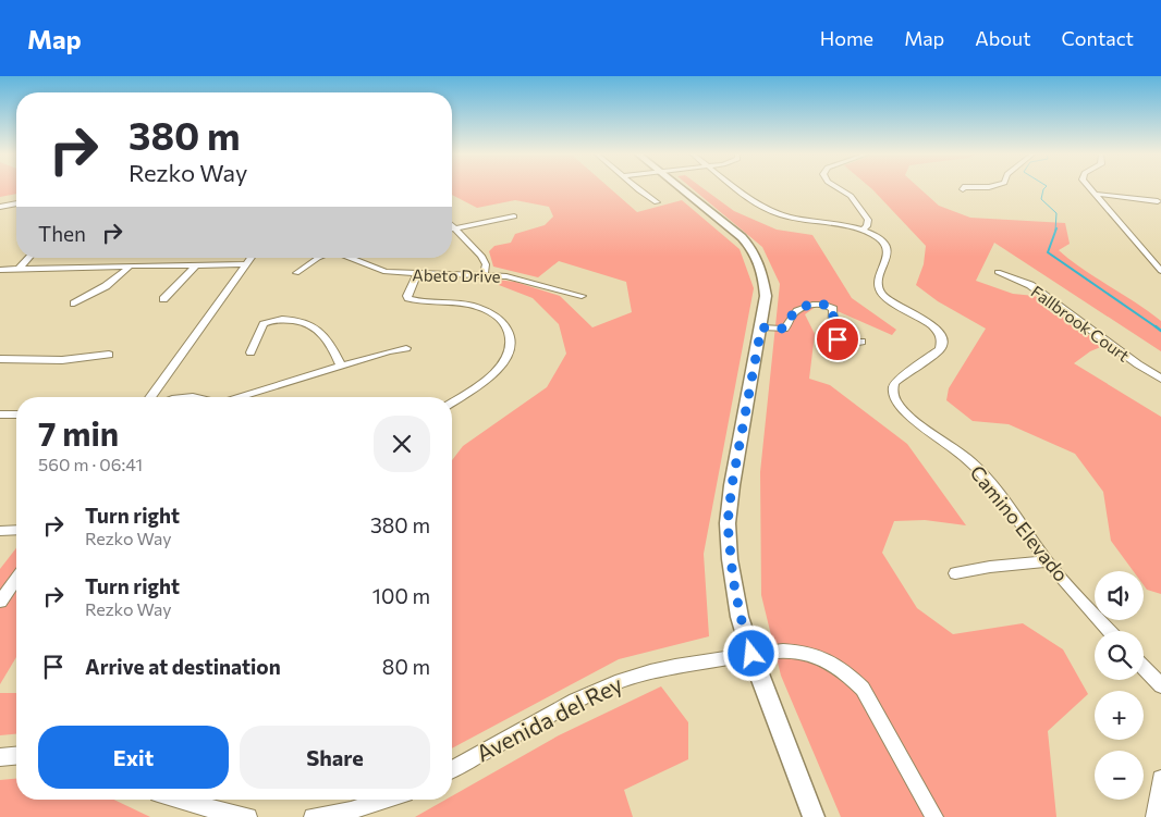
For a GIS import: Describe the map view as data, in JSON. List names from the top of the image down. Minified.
{"streets":{"street":["Abeto Drive","Fallbrook Court","Camino Elevado","Avenida del Rey"]},"page":{"header":"Map","nav":["Home","Map","About","Contact"],"turn":["380 m","Rezko Way"],"then":"Then","heading":["7 min","560 m · 06:41"],"list":[{"name":"Turn right","note":"Rezko Way","value":"380 m"},{"name":"Turn right","note":"Rezko Way","value":"100 m"},{"name":"Arrive at destination","value":"80 m"}],"map_buttons":["+","−"],"buttons":["Exit","Share"]}}
